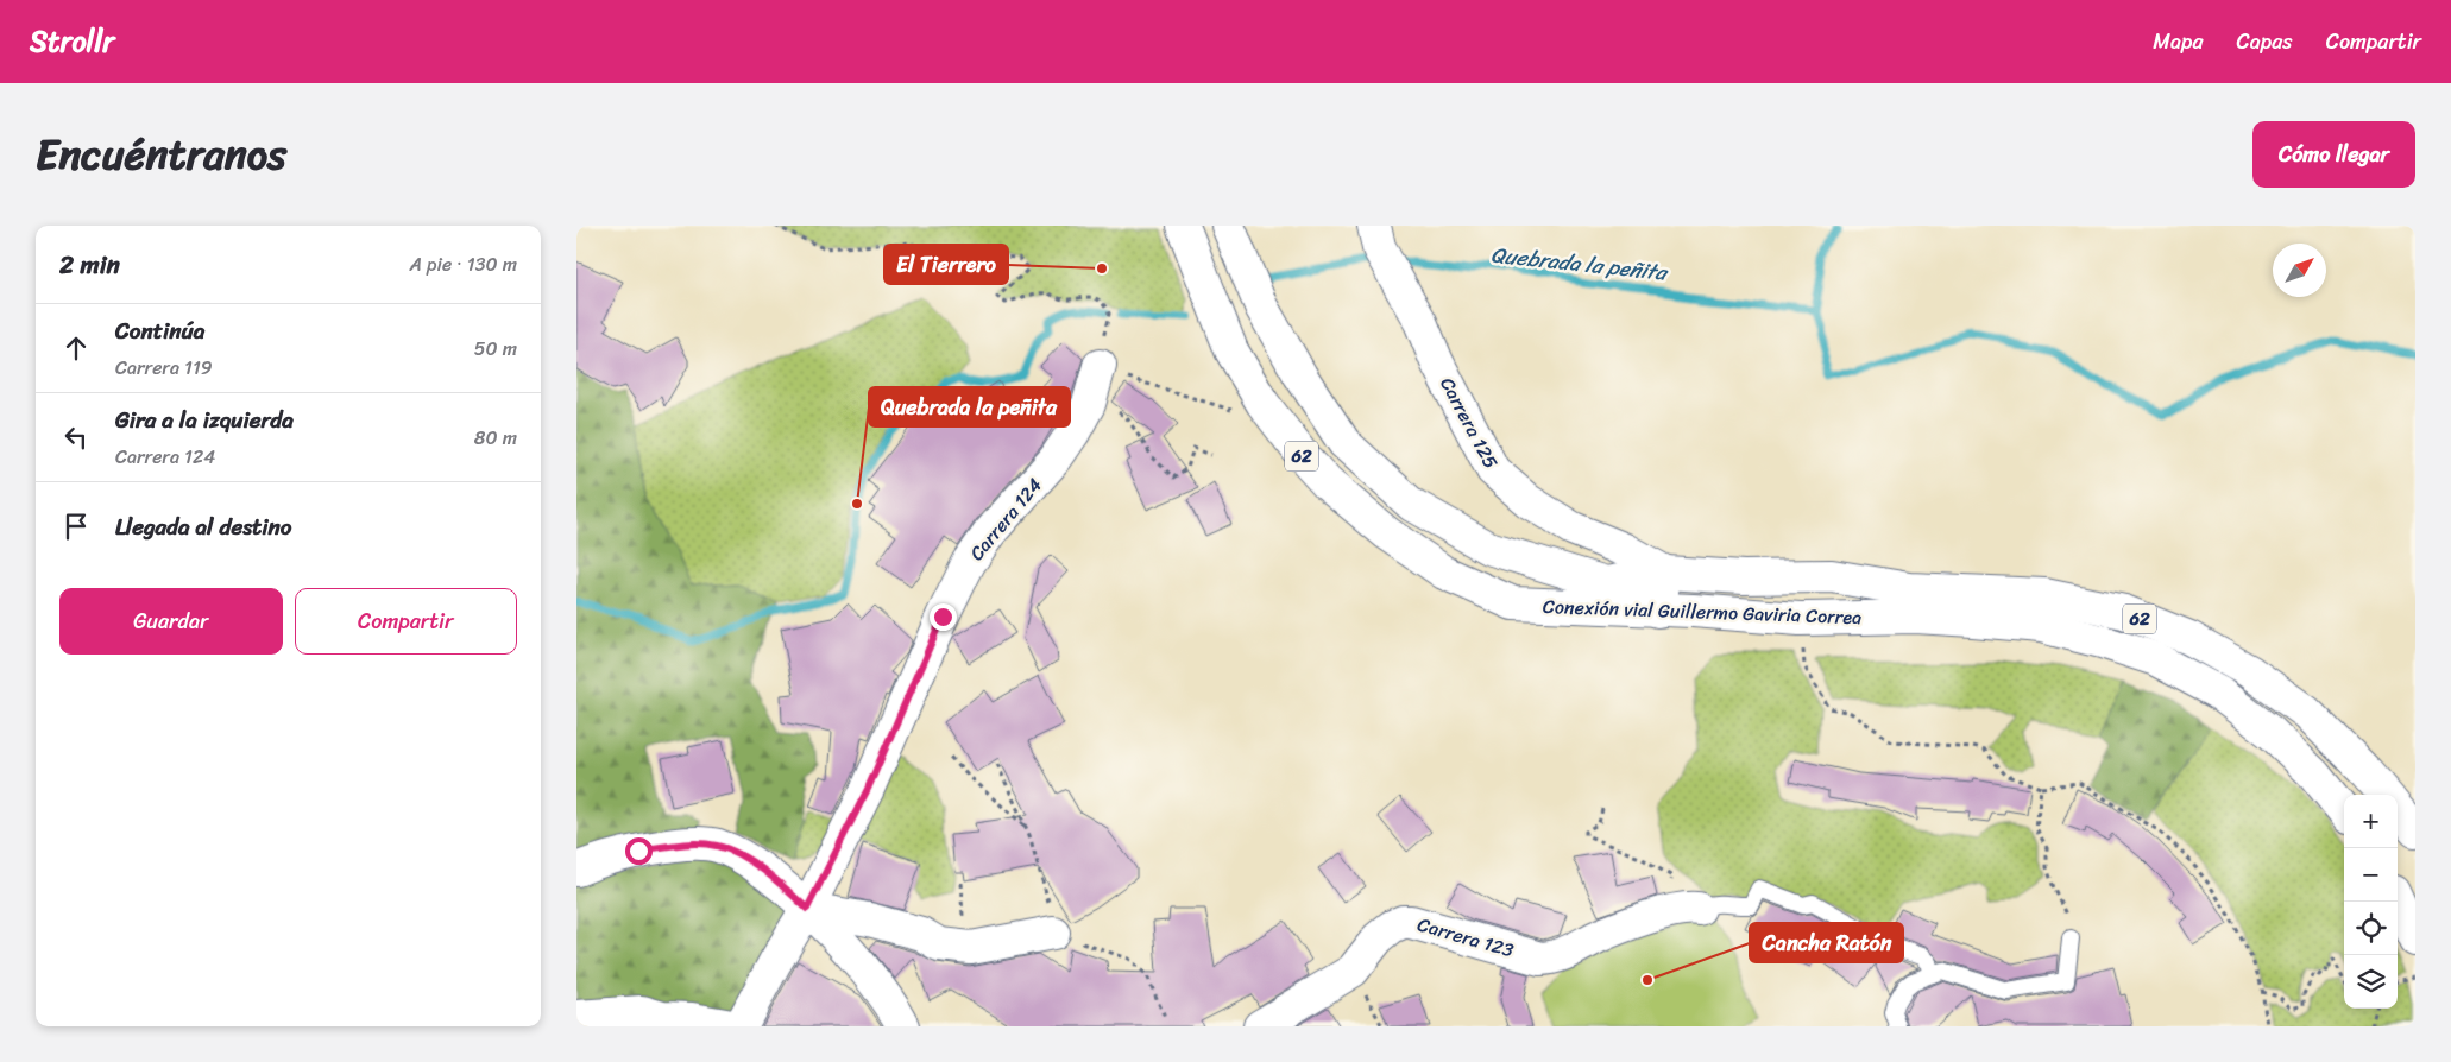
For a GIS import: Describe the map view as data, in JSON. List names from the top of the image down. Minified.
{"streets":{"main road":["Carrera 125","62","Carrera 124","Conexión vial Guillermo Gaviria Correa","Carrera 123"]},"crossings":[["Carrera 125","Conexión vial Guillermo Gaviria Correa"]],"water":["Quebrada la peñita"],"places":["El Tierrero","Quebrada la peñita","Cancha Ratón"],"north":"top right","page":{"header":"Strollr","nav":["Mapa","Capas","Compartir"],"title":"Encuéntranos","buttons":["Cómo llegar",["Guardar","Compartir"]],"heading":["2 min","A pie · 130 m"],"list":[["Continúa","Carrera 119","50 m"],["Gira a la izquierda","Carrera 124","80 m"],"Llegada al destino"],"map_buttons":["+","−"]}}
